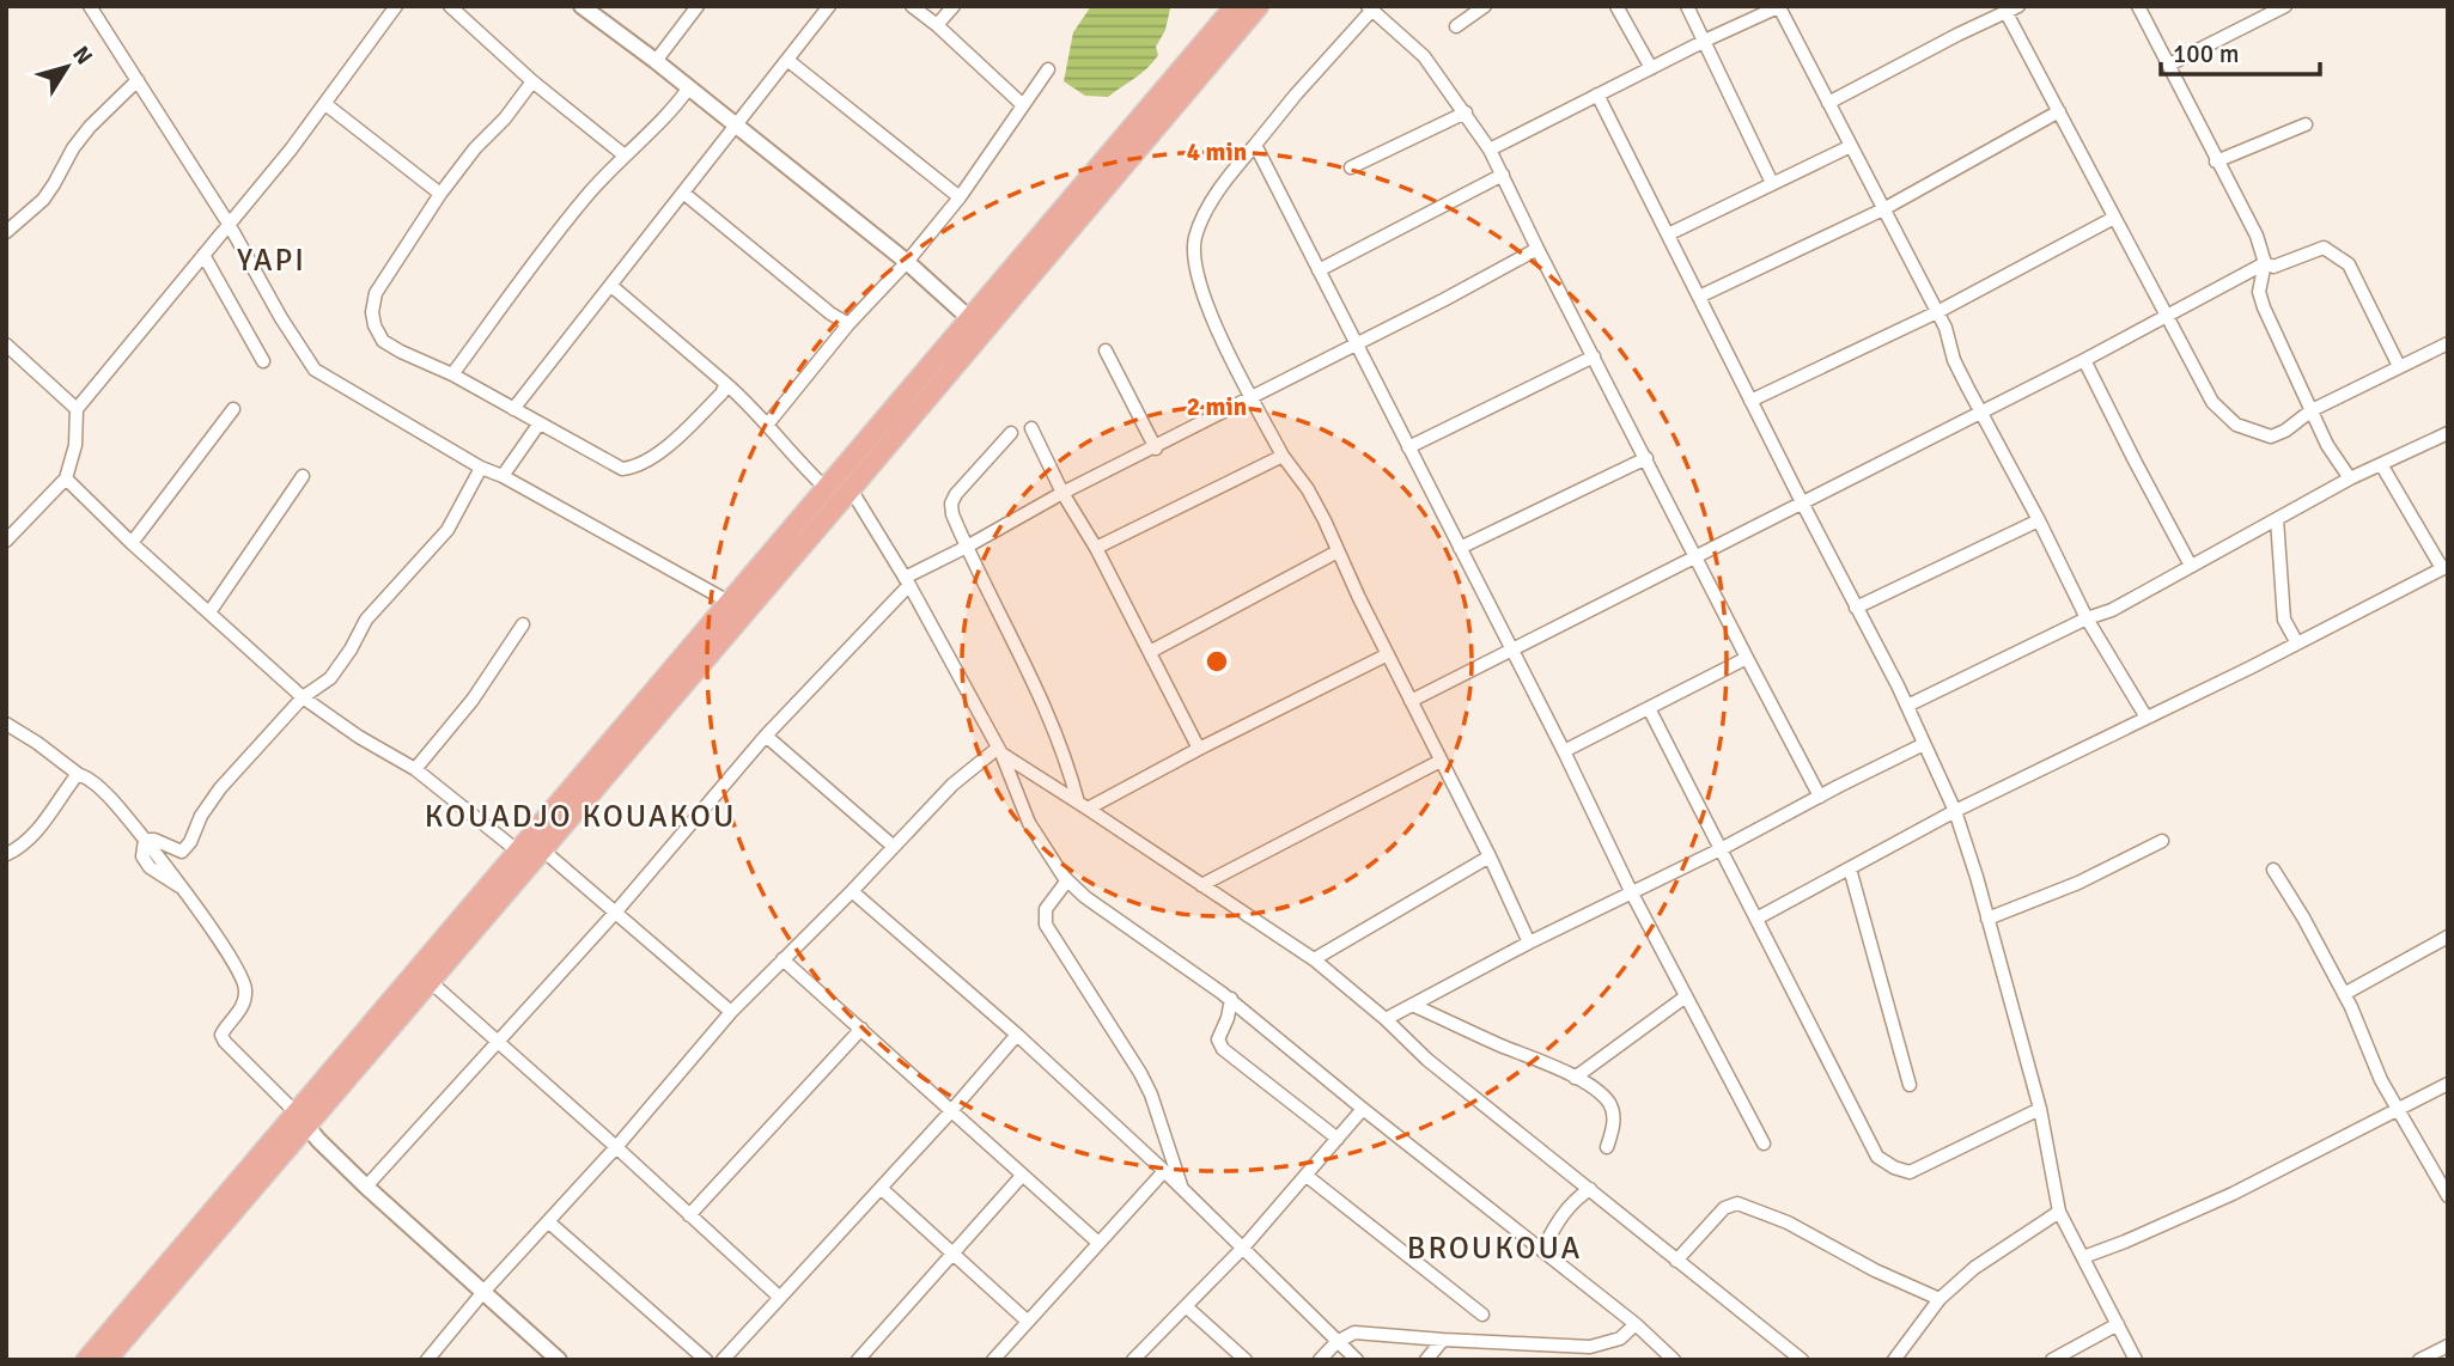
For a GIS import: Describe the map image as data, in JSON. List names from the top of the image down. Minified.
{"districts":["YAPI","KOUADJO KOUAKOU","BROUKOUA"],"scale_bar":"100 m","north":"top right","rings":["4 min","2 min"]}
